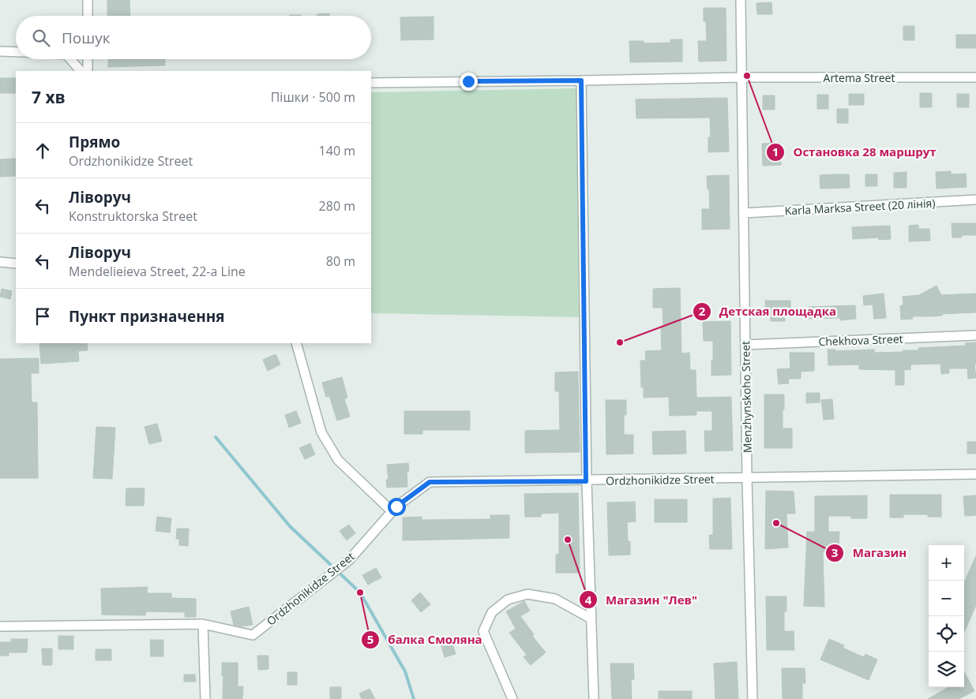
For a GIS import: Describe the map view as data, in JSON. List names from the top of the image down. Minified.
{"streets":{"street":["Artema Street","Karla Marksa Street (20 лiнiя)","Chekhova Street","Menzhynskoho Street","Ordzhonikidze Street"]},"crossings":[["Artema Street","Menzhynskoho Street"],["Karla Marksa Street (20 лiнiя)","Menzhynskoho Street"],["Chekhova Street","Menzhynskoho Street"],["Menzhynskoho Street","Ordzhonikidze Street"]],"places":["Остановка 28 маршрут","Детская площадка","Магазин","Магазин \"Лев\"","балка Смоляна"],"page":{"search":"Пошук","heading":["7 хв","Пішки · 500 m"],"list":[["Прямо","Ordzhonikidze Street","140 m"],["Ліворуч","Konstruktorska Street","280 m"],["Ліворуч","Mendelieieva Street, 22-a Line","80 m"],"Пункт призначення"],"map_buttons":["+","−"]}}
